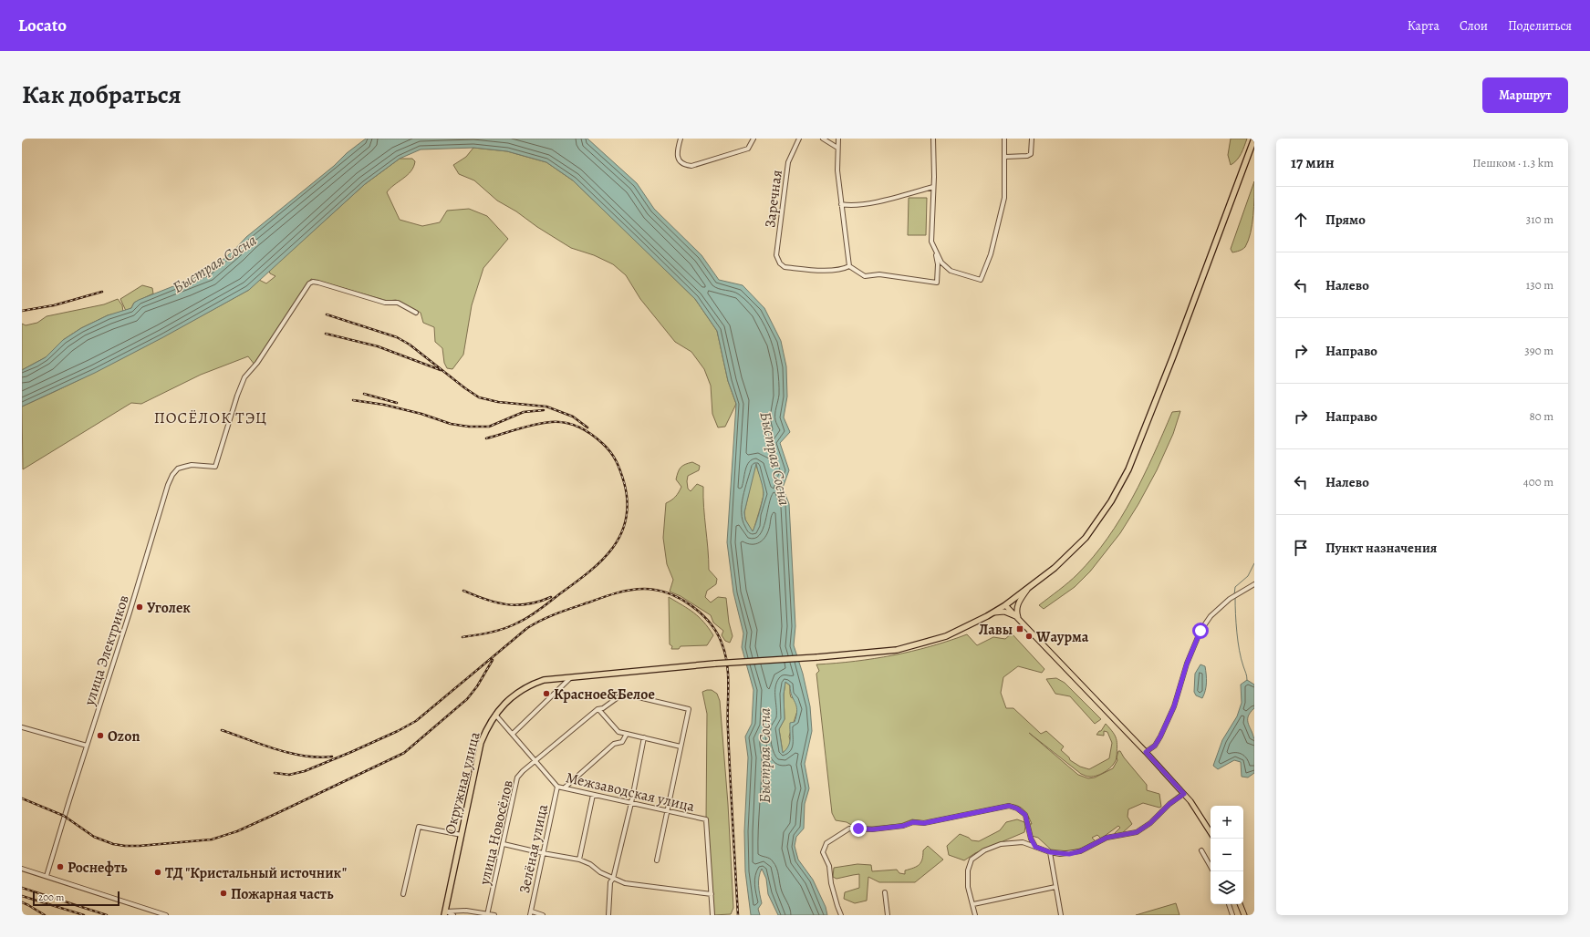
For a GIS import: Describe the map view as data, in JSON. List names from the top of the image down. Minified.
{"streets":{"highway":["Окружная улица"],"street":["Заречная","улица Электриков","Межзаводская улица","улица Новосёлов","Зелёная улица"]},"crossings":[["Окружная улица","Межзаводская улица"],["Межзаводская улица","улица Новосёлов"],["Межзаводская улица","Зелёная улица"]],"districts":["ПОСЁЛОК ТЭЦ"],"water":["Быстрая Сосна"],"places":{"other":["Уголек","Wаурма","Красное&Белое","Ozon","Роснефть","ТД \"Кристальный источник\"","Пожарная часть"],"transit":["Лавы"]},"scale_bar":"200 m","page":{"header":"Locato","nav":["Карта","Слои","Поделиться"],"title":"Как добраться","buttons":"Маршрут","heading":["17 мин","Пешком · 1.3 km"],"list":[["Прямо","310 m"],["Налево","130 m"],["Направо","390 m"],["Направо","80 m"],["Налево","400 m"],"Пункт назначения"],"map_buttons":["+","−"],"scale":"200 m"}}
